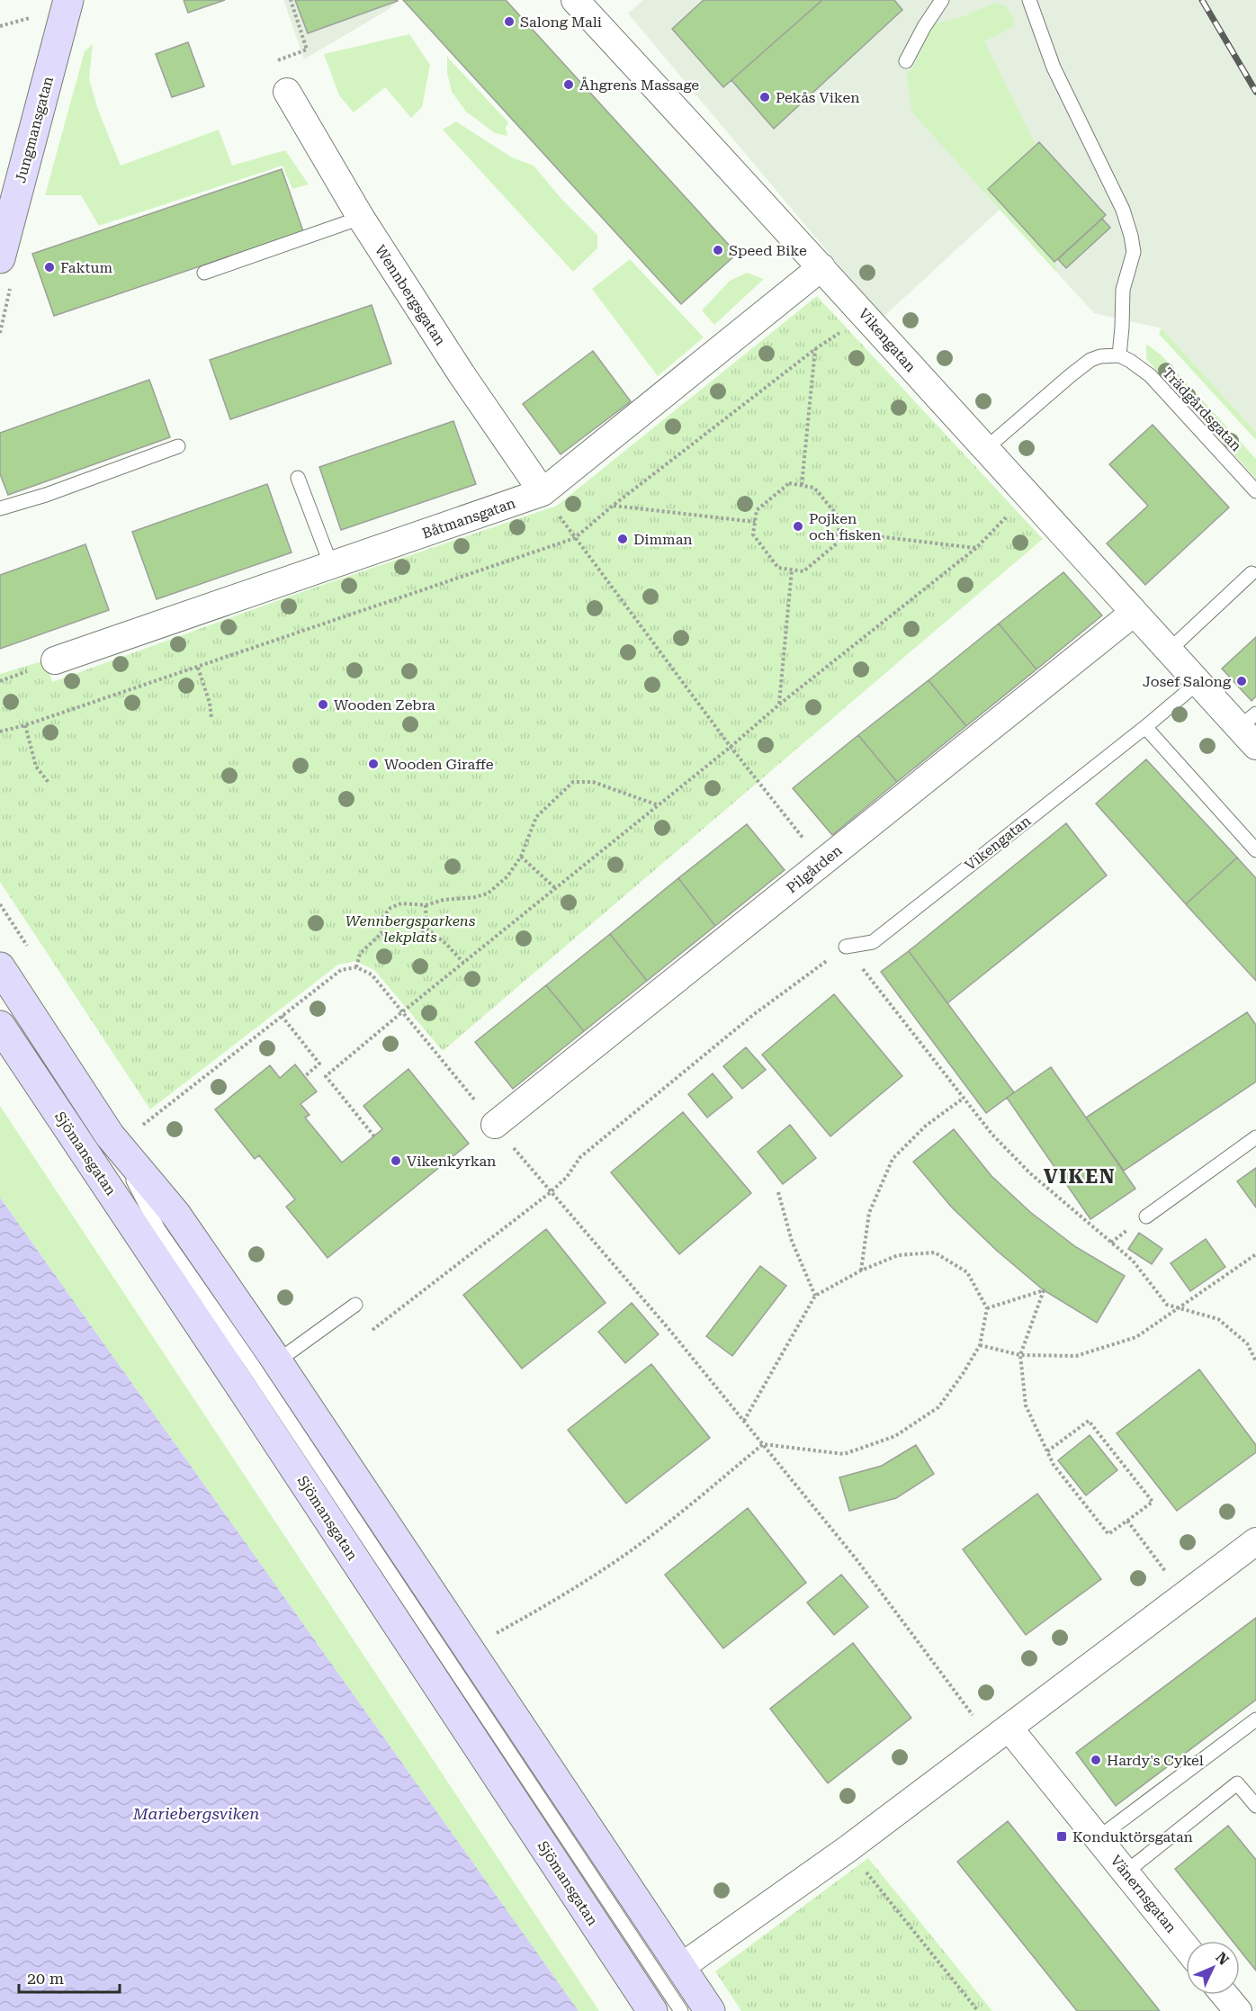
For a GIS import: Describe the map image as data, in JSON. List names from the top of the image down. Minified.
{"streets":{"street":["Jungmansgatan","Wennbergsgatan","Vikengatan","Båtmansgatan","Pilgården","Sjömansgatan","Vänernsgatan"],"lane":["Trädgårdsgatan"]},"crossings":[["Wennbergsgatan","Båtmansgatan"],["Vikengatan","Båtmansgatan"],["Vikengatan","Pilgården"]],"districts":["VIKEN"],"water":["Mariebergsviken"],"parks":["Wennbergsparkens lekplats"],"places":{"other":["Salong Mali","Åhgrens Massage","Pekås Viken","Speed Bike","Faktum","Pojken och fisken","Dimman","Josef Salong","Wooden Zebra","Wooden Giraffe","Vikenkyrkan","Hardy's Cykel"],"transit":["Konduktörsgatan"]},"scale_bar":"20 m","north":"top right"}
